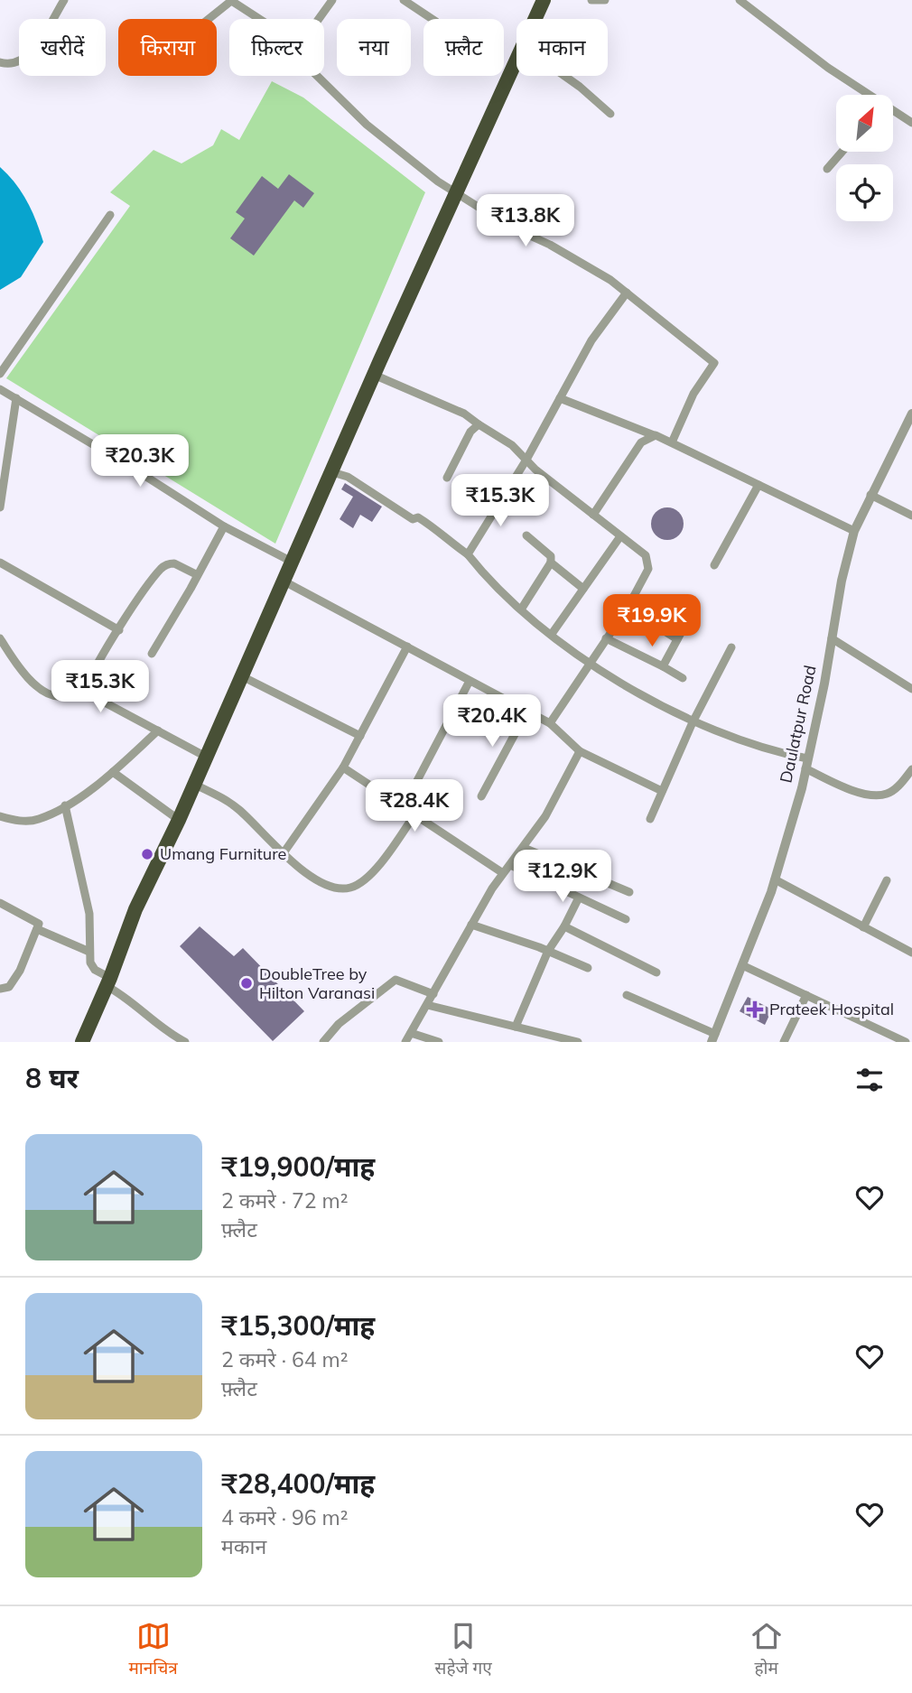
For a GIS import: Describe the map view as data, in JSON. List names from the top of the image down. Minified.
{"streets":{"street":["Daulatpur Road"]},"places":{"other":["Umang Furniture","DoubleTree by Hilton Varanasi"],"health":["Prateek Hospital"]},"north":"top right","page":{"chip":["खरीदें","किराया","फ़िल्टर","नया","फ़्लैट","मकान"],"price":["₹13.8K","₹20.3K","₹15.3K","₹19.9K","₹15.3K","₹20.4K","₹28.4K","₹12.9K"],"heading":"8 घर","list":[{"name":"₹19,900/माह","note":"2 कमरे · 72 m² · फ़्लैट"},{"name":"₹15,300/माह","note":"2 कमरे · 64 m² · फ़्लैट"},{"name":"₹28,400/माह","note":"4 कमरे · 96 m² · मकान"}],"tabs":["मानचित्र","सहेजे गए","होम"]}}
